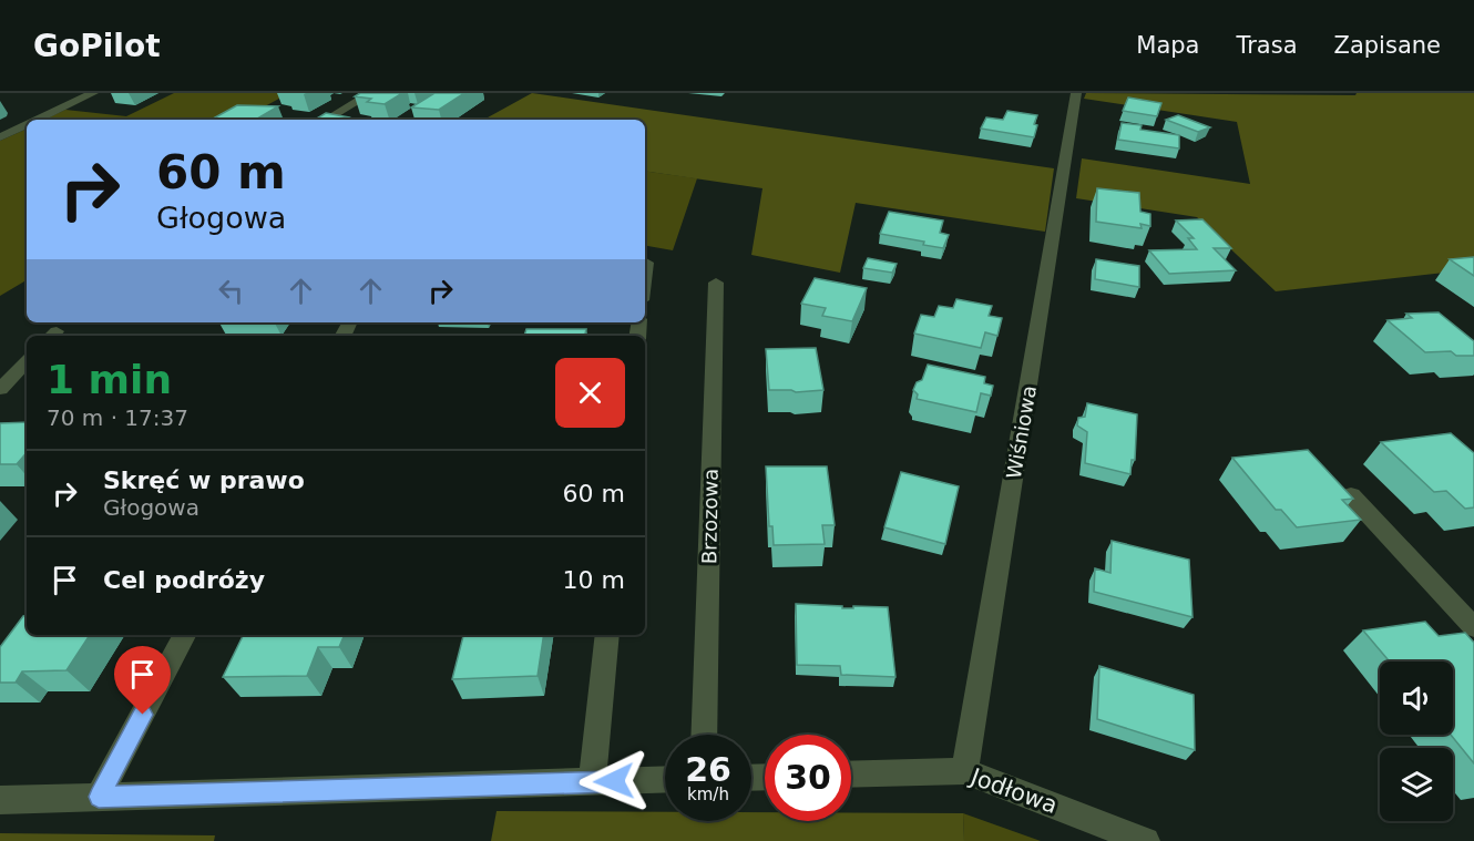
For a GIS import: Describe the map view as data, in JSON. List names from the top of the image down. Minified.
{"streets":{"street":["Wiśniowa","Brzozowa","Jodłowa"]},"crossings":[["Wiśniowa","Jodłowa"]],"page":{"header":"GoPilot","nav":["Mapa","Trasa","Zapisane"],"turn":["60 m","Głogowa"],"heading":["1 min","70 m · 17:37"],"list":[{"name":"Skręć w prawo","note":"Głogowa","value":"60 m"},{"name":"Cel podróży","value":"10 m"}],"speed":"26 km/h","limit":"30"}}
